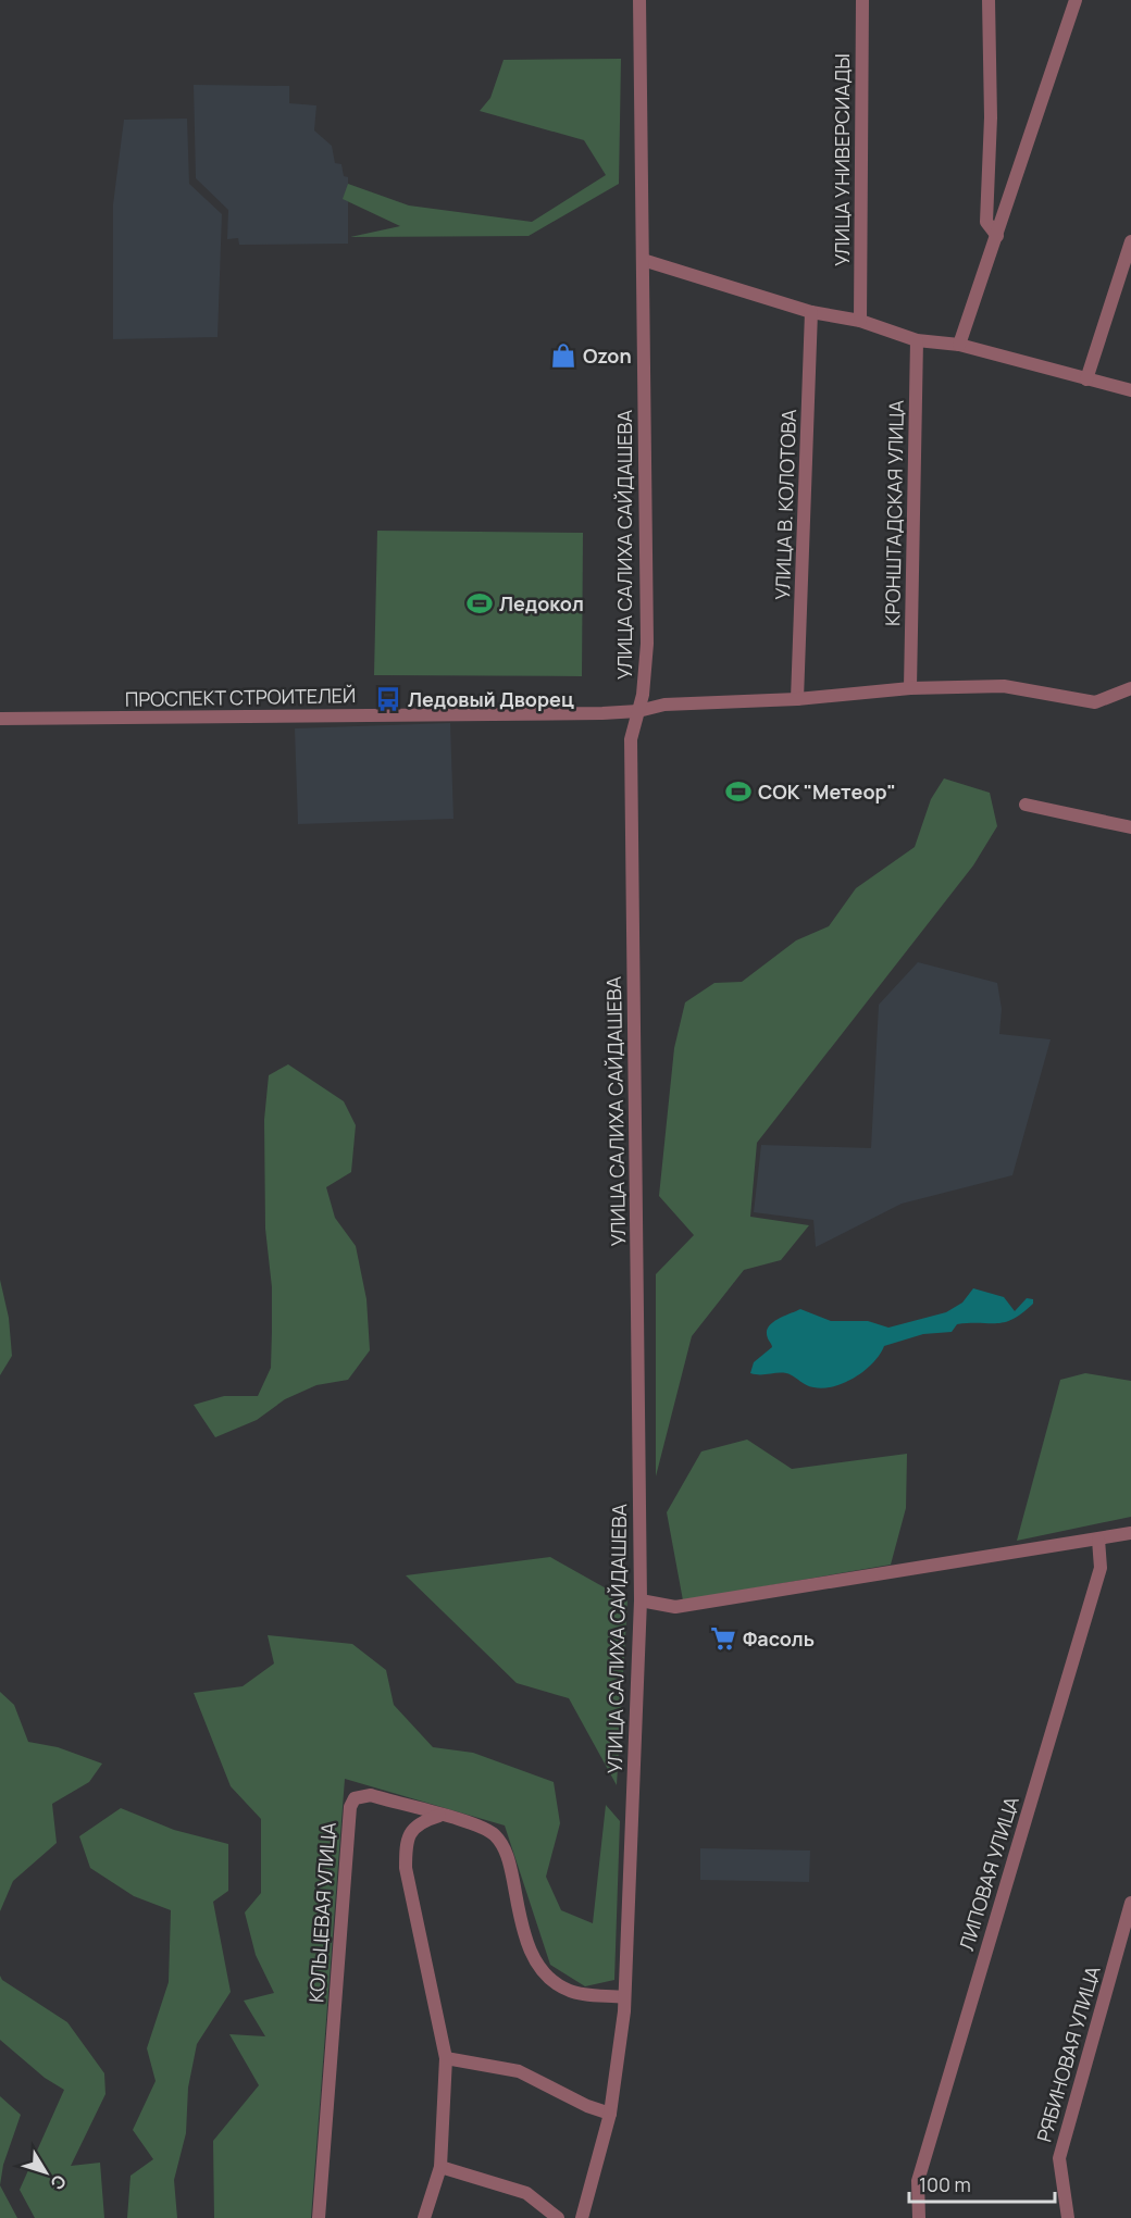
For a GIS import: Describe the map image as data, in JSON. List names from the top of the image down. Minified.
{"streets":{"street":["УЛИЦА УНИВЕРСИАДЫ","УЛИЦА В. КОЛОТОВА","КРОНШТАДСКАЯ УЛИЦА","УЛИЦА САЛИХА САЙДАШЕВА","ПРОСПЕКТ СТРОИТЕЛЕЙ","ЛИПОВАЯ УЛИЦА","КОЛЬЦЕВАЯ УЛИЦА","РЯБИНОВАЯ УЛИЦА"]},"crossings":[["УЛИЦА В. КОЛОТОВА","ПРОСПЕКТ СТРОИТЕЛЕЙ"],["КРОНШТАДСКАЯ УЛИЦА","ПРОСПЕКТ СТРОИТЕЛЕЙ"],["УЛИЦА САЛИХА САЙДАШЕВА","ПРОСПЕКТ СТРОИТЕЛЕЙ"],["УЛИЦА САЛИХА САЙДАШЕВА","КОЛЬЦЕВАЯ УЛИЦА"]],"places":{"shop":["Ozon"],"sports":["Ледокол","СОК \"Метеор\""],"bus stop":["Ледовый Дворец"],"supermarket":["Фасоль"]},"scale_bar":"100 m","north":"bottom right"}
